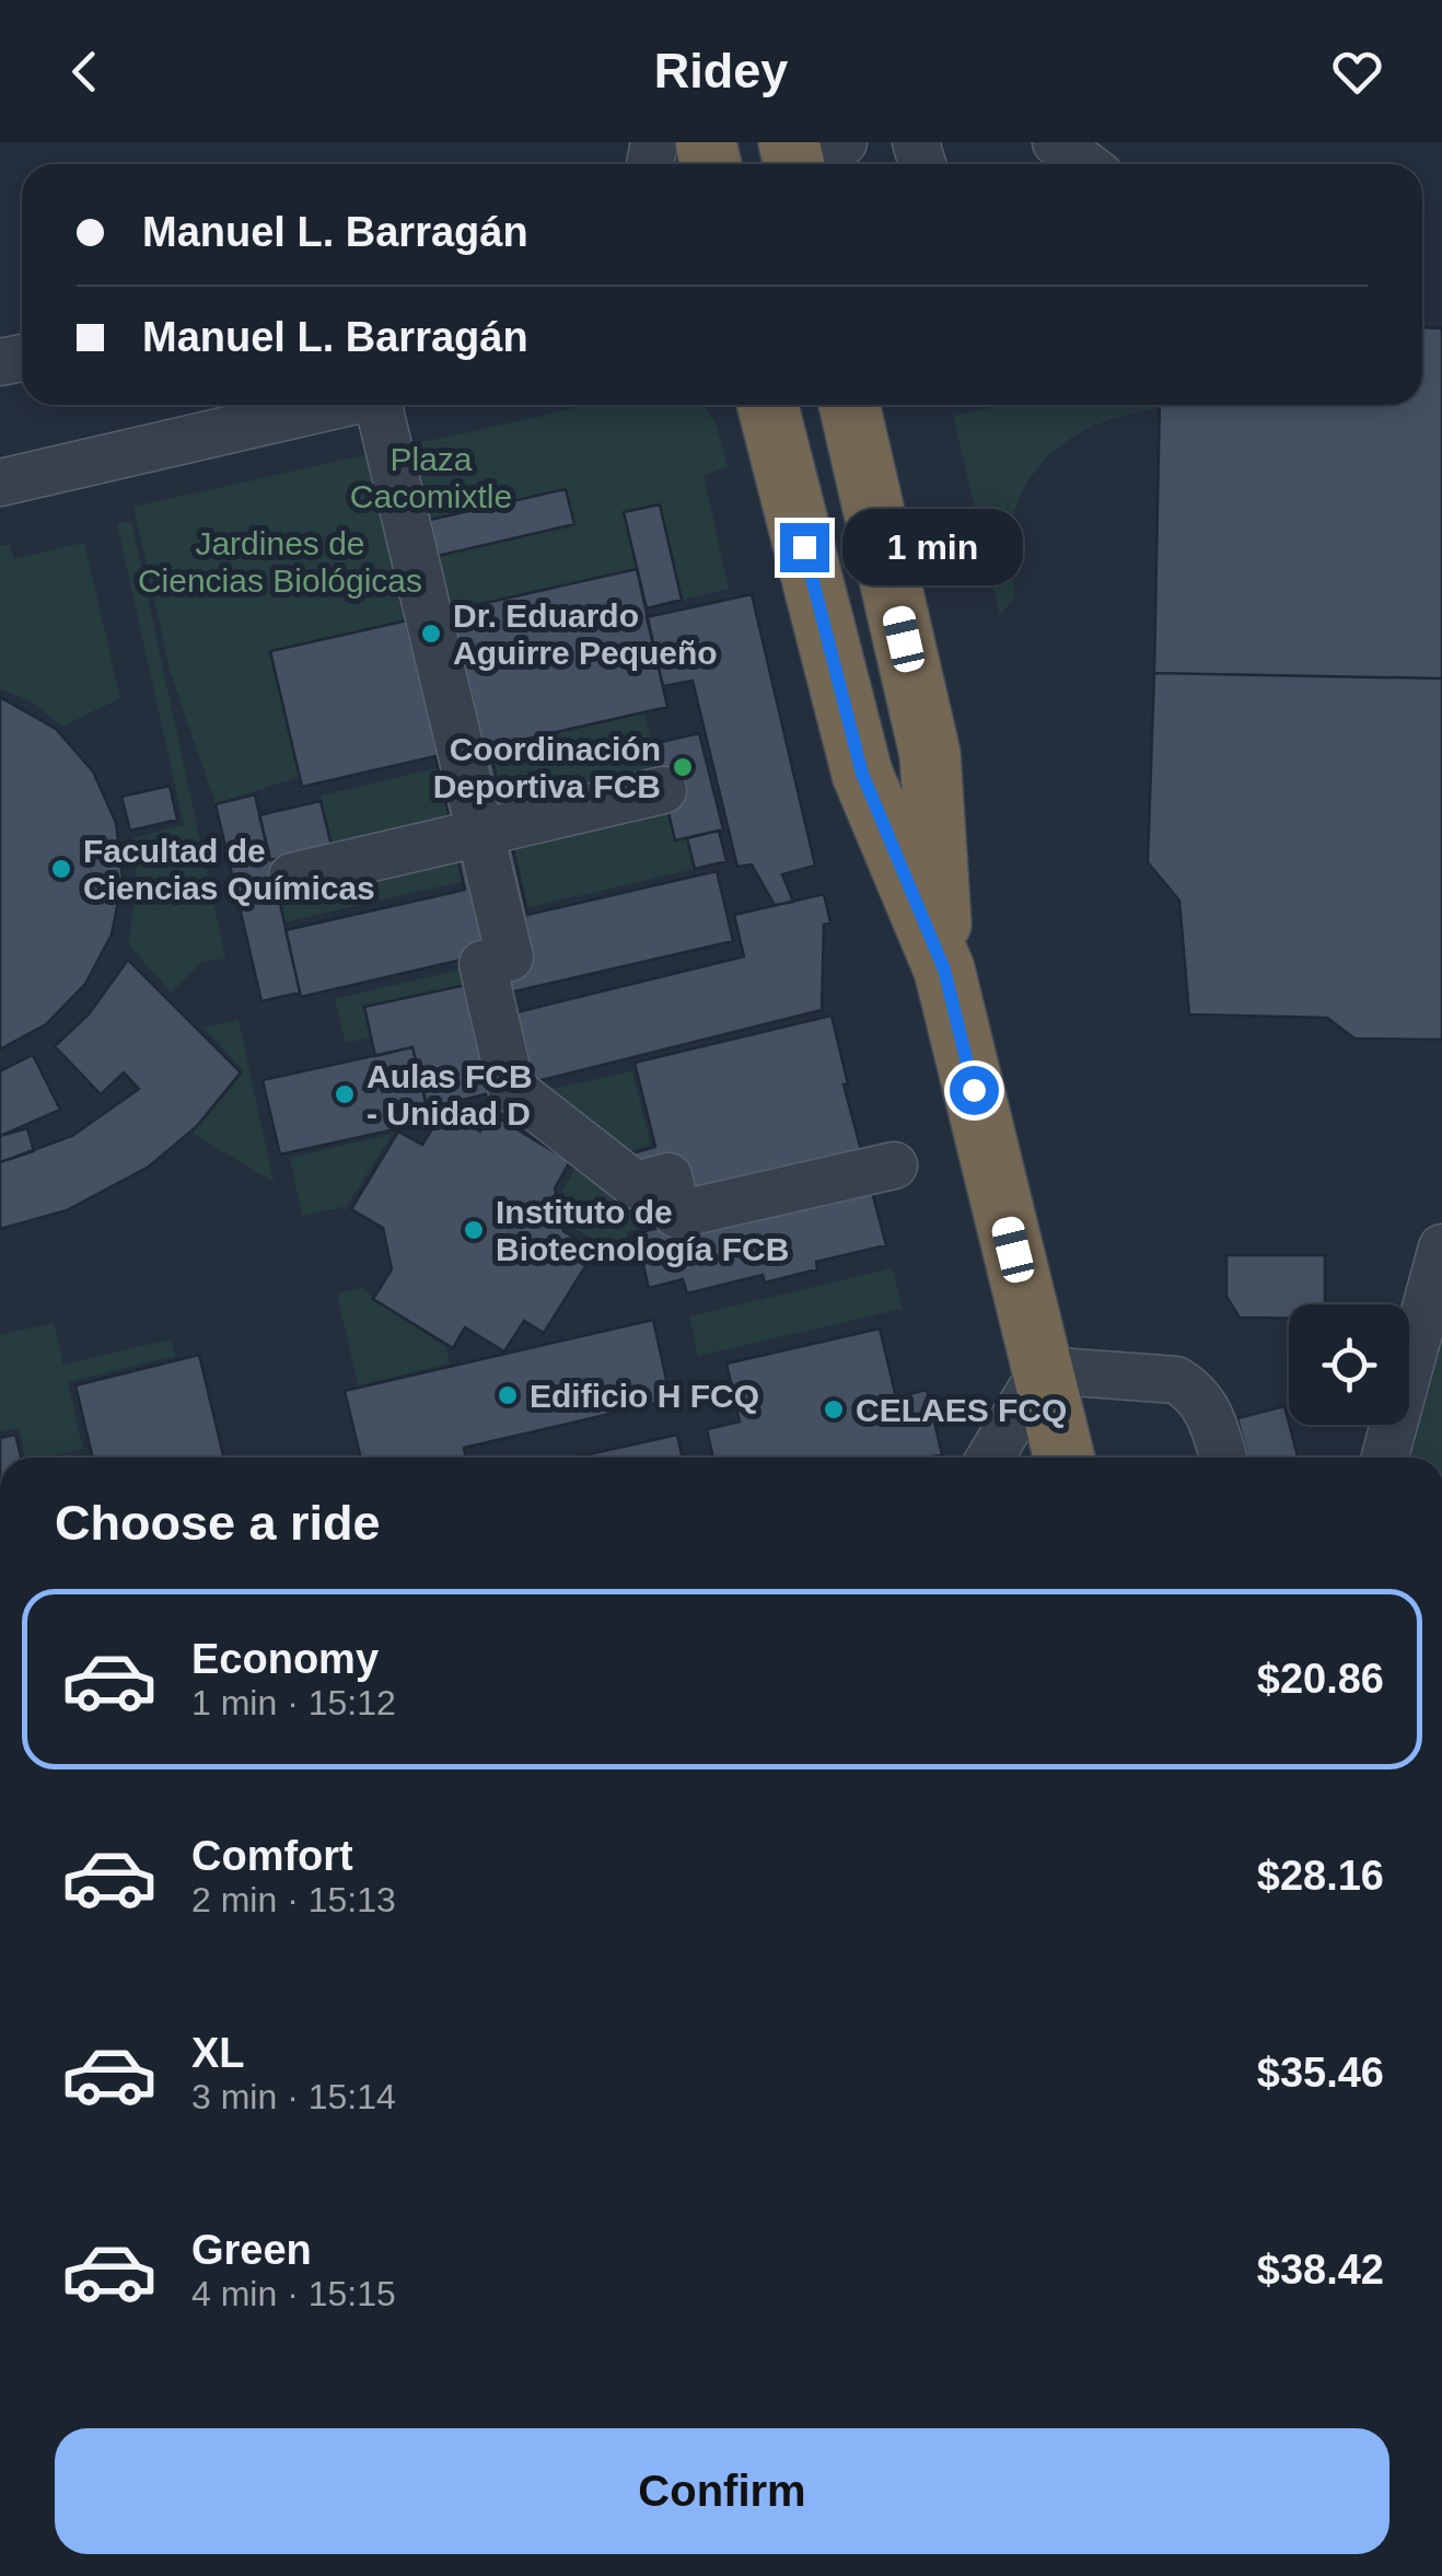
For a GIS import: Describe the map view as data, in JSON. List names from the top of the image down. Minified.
{"parks":["Plaza Cacomixtle","Jardines de Ciencias Biológicas"],"places":["Dr. Eduardo Aguirre Pequeño","Coordinación Deportiva FCB","Facultad de Ciencias Químicas","Aulas FCB - Unidad D","Instituto de Biotecnología FCB","Edificio H FCQ","CELAES FCQ"],"page":{"header":"Ridey","banner":["Manuel L. Barragán","Manuel L. Barragán"],"bubble":"1 min","heading":"Choose a ride","list":[{"name":"Economy","note":"1 min · 15:12","value":"$20.86"},{"name":"Comfort","note":"2 min · 15:13","value":"$28.16"},{"name":"XL","note":"3 min · 15:14","value":"$35.46"},{"name":"Green","note":"4 min · 15:15","value":"$38.42"}],"buttons":"Confirm"}}
